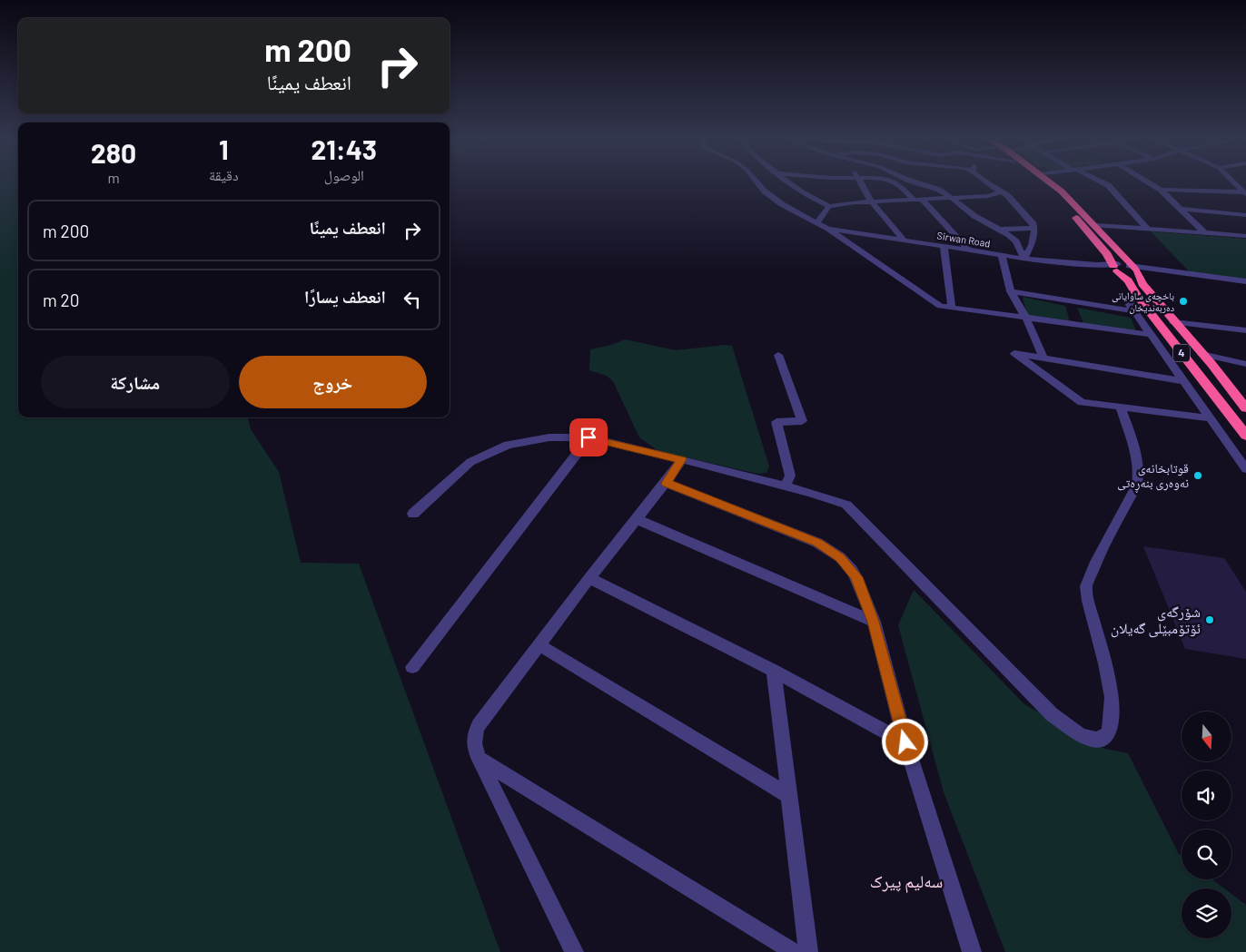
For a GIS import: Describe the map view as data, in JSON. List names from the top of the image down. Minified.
{"streets":{"highway":["4"],"street":["Sirwan Road"]},"crossings":[["Sirwan Road","4"]],"districts":["سەلیم پیرک"],"places":["باخچەی ساوایانی دەربەندیخان","قوتابخانەی نەوەری بنەڕەتی","شۆرگه‌ى ئۆتۆمبێلى گه‌یلان"],"north":"bottom","page":{"turn":["200 m","انعطف يمينًا"],"eta":["21:43","الوصول","1","دقيقة","280","m"],"list":[{"name":"انعطف يمينًا","value":"200 m"},{"name":"انعطف يسارًا","value":"20 m"}],"buttons":["خروج","مشاركة"]}}
